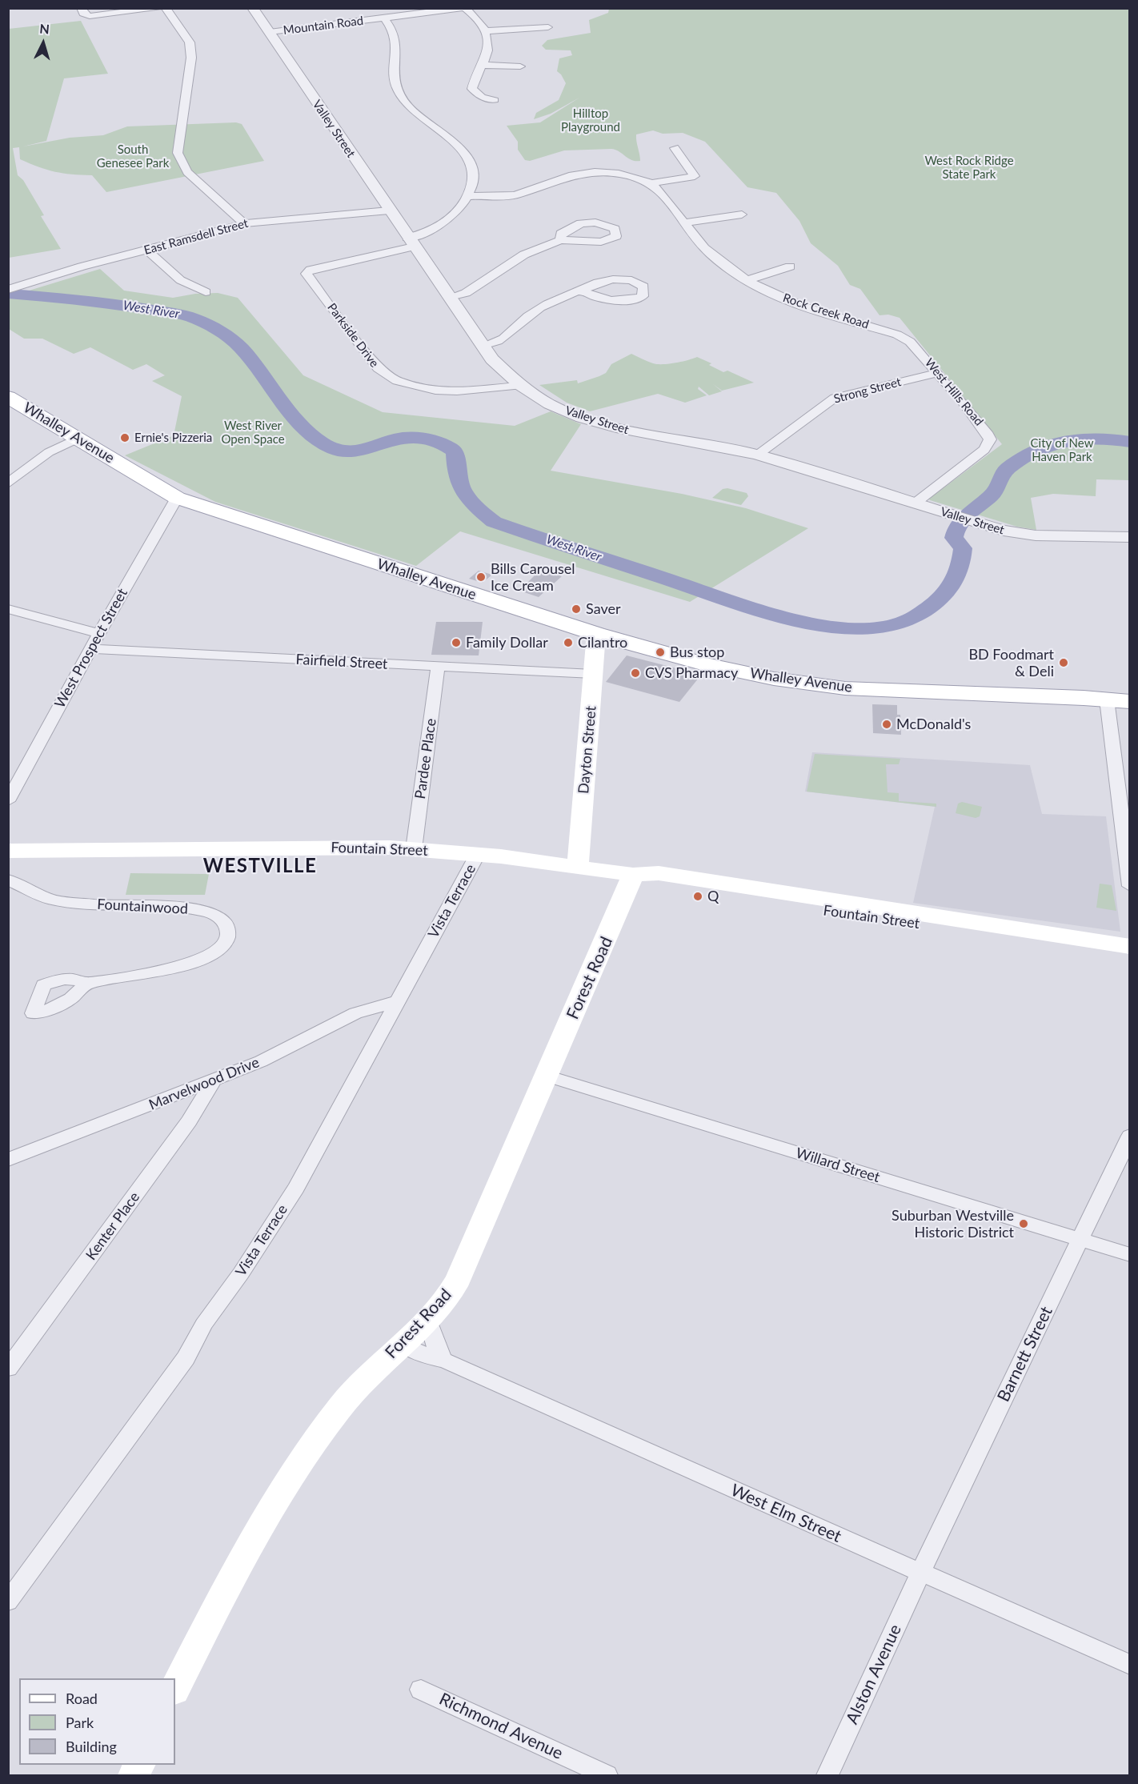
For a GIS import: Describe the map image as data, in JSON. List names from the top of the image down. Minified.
{"streets":{"main road":["Whalley Avenue","Dayton Street","Fountain Street","Forest Road"],"street":["Mountain Road","Valley Street","East Ramsdell Street","Rock Creek Road","Parkside Drive","Strong Street","West Hills Road","West Prospect Street","Fairfield Street","Pardee Place","Vista Terrace","Fountainwood","Marvelwood Drive","Willard Street","Kenter Place","Barnett Street","West Elm Street","Alston Avenue","Richmond Avenue"]},"crossings":[["Mountain Road","Valley Street"],["Valley Street","East Ramsdell Street"],["Valley Street","Parkside Drive"],["Valley Street","Strong Street"],["Valley Street","West Hills Road"],["Rock Creek Road","West Hills Road"],["Strong Street","West Hills Road"],["Whalley Avenue","West Prospect Street"],["Whalley Avenue","Dayton Street"],["West Prospect Street","Fairfield Street"],["Fairfield Street","Dayton Street"],["Fairfield Street","Pardee Place"],["Dayton Street","Fountain Street"],["Pardee Place","Fountain Street"],["Fountain Street","Vista Terrace"],["Fountain Street","Forest Road"],["Vista Terrace","Marvelwood Drive"],["Forest Road","Willard Street"],["Forest Road","West Elm Street"],["Marvelwood Drive","Kenter Place"],["Willard Street","Barnett Street"],["Barnett Street","West Elm Street"],["Barnett Street","Alston Avenue"],["West Elm Street","Alston Avenue"]],"districts":["WESTVILLE"],"water":["West River"],"parks":["Hilltop Playground","South Genesee Park","West Rock Ridge State Park","West River Open Space","City of New Haven Park"],"places":["Ernie's Pizzeria","Bills Carousel Ice Cream","Saver","Family Dollar","Cilantro","Bus stop","BD Foodmart & Deli","CVS Pharmacy","McDonald's","Q","Suburban Westville Historic District"],"legend":["Road","Park","Building"],"north":"top"}
